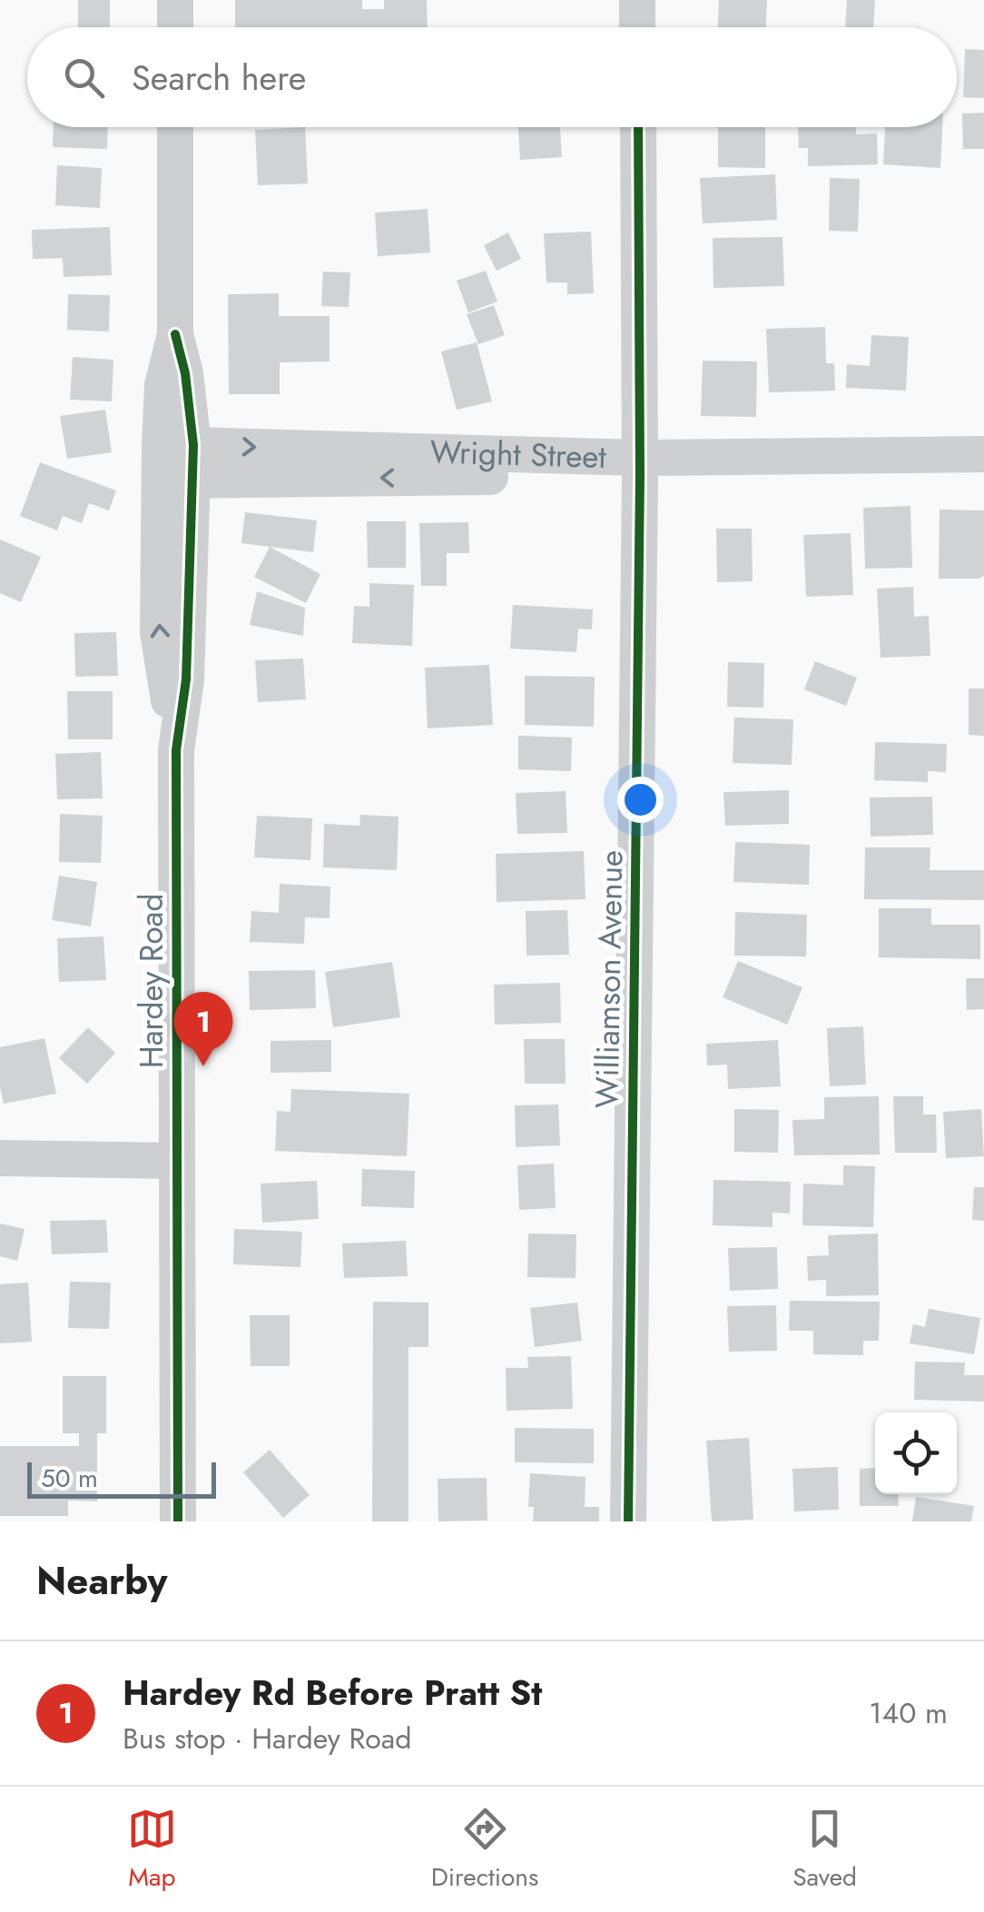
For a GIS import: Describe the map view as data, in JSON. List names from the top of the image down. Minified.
{"streets":{"street":["Wright Street","Williamson Avenue","Hardey Road"]},"crossings":[["Wright Street","Williamson Avenue"],["Wright Street","Hardey Road"]],"scale_bar":"50 m","page":{"search":"Search here","pins":"1","scale":"50 m","heading":"Nearby","list":[{"mark":"1","name":"Hardey Rd Before Pratt St","note":"Bus stop · Hardey Road","value":"140 m"}],"nav":["Map","Directions","Saved"]}}
